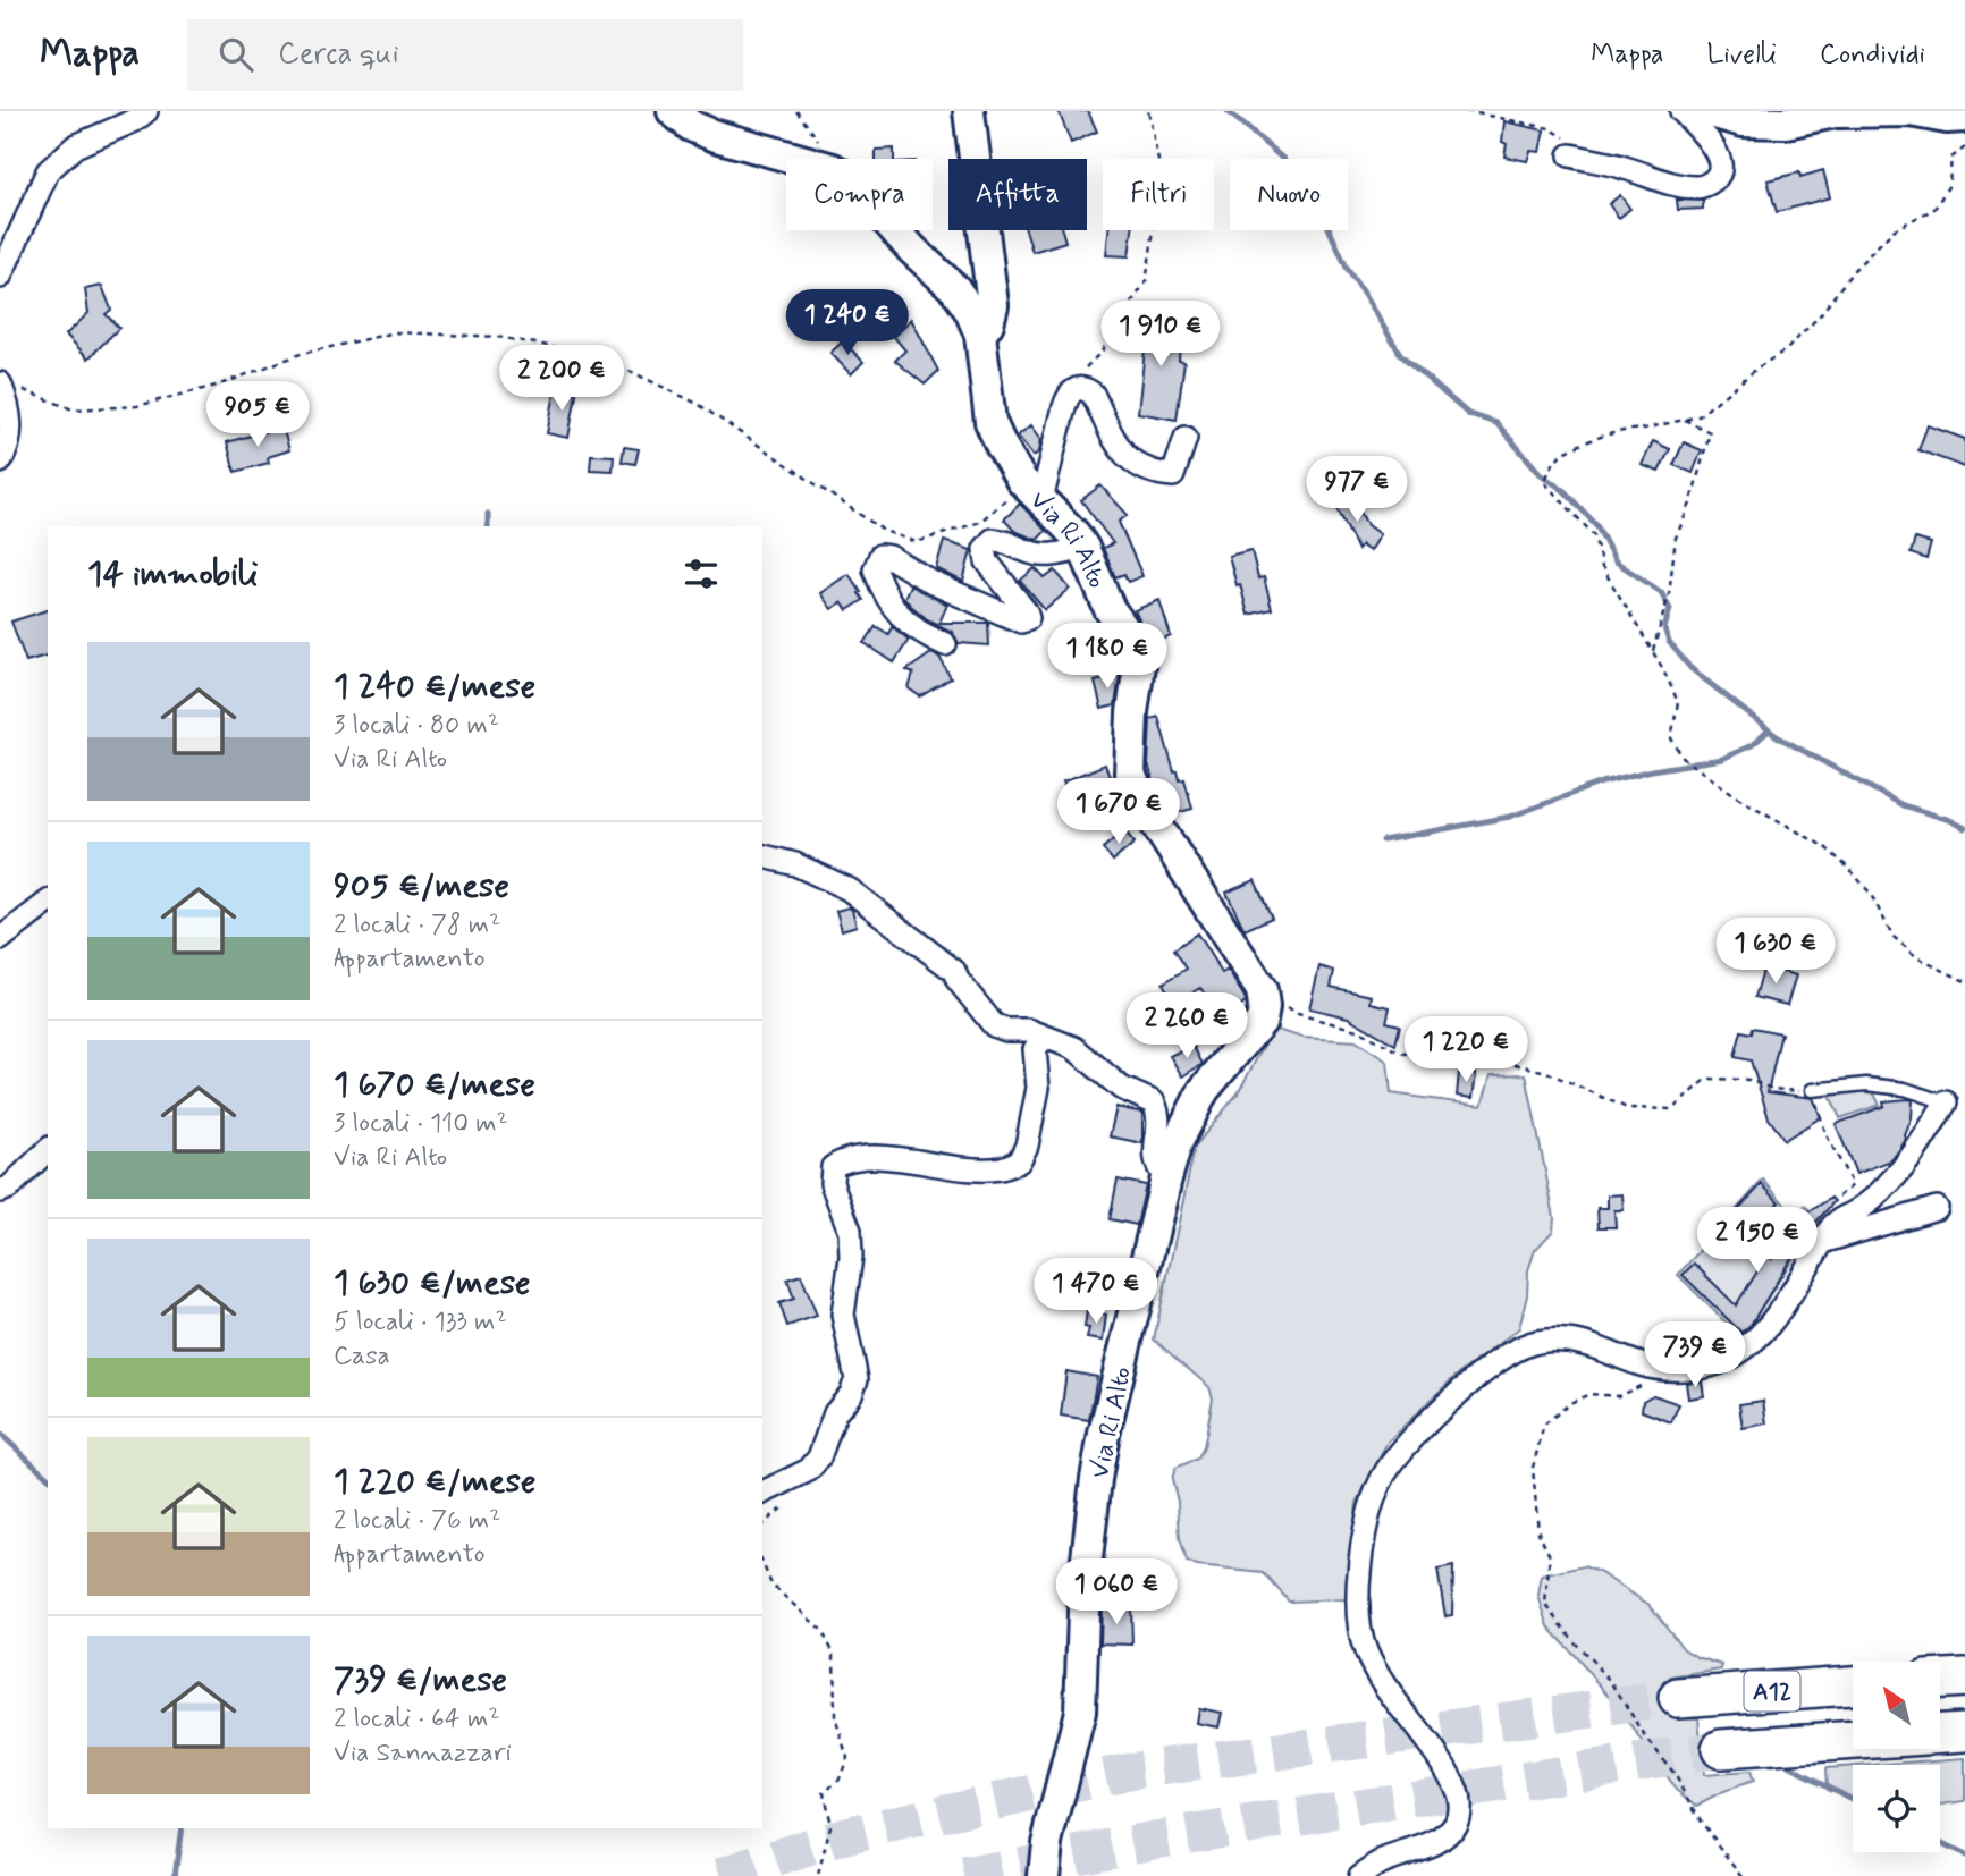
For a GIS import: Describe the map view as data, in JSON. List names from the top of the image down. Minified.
{"streets":{"highway":["A12"],"street":["Via Ri Alto"]},"north":"top left","page":{"header":"Mappa","search":"Cerca qui","nav":["Mappa","Livelli","Condividi"],"chip":["Compra","Affitta","Filtri","Nuovo"],"price":["1 240 €","1 910 €","2 200 €","905 €","977 €","1 180 €","1 670 €","1 630 €","2 260 €","1 220 €","2 150 €","1 470 €","739 €","1 060 €"],"heading":"14 immobili","list":[{"name":"1 240 €/mese","note":"3 locali · 80 m² · Via Ri Alto"},{"name":"905 €/mese","note":"2 locali · 78 m² · Appartamento"},{"name":"1 670 €/mese","note":"3 locali · 110 m² · Via Ri Alto"},{"name":"1 630 €/mese","note":"5 locali · 133 m² · Casa"},{"name":"1 220 €/mese","note":"2 locali · 76 m² · Appartamento"},{"name":"739 €/mese","note":"2 locali · 64 m² · Via Sannazzari"}]}}
